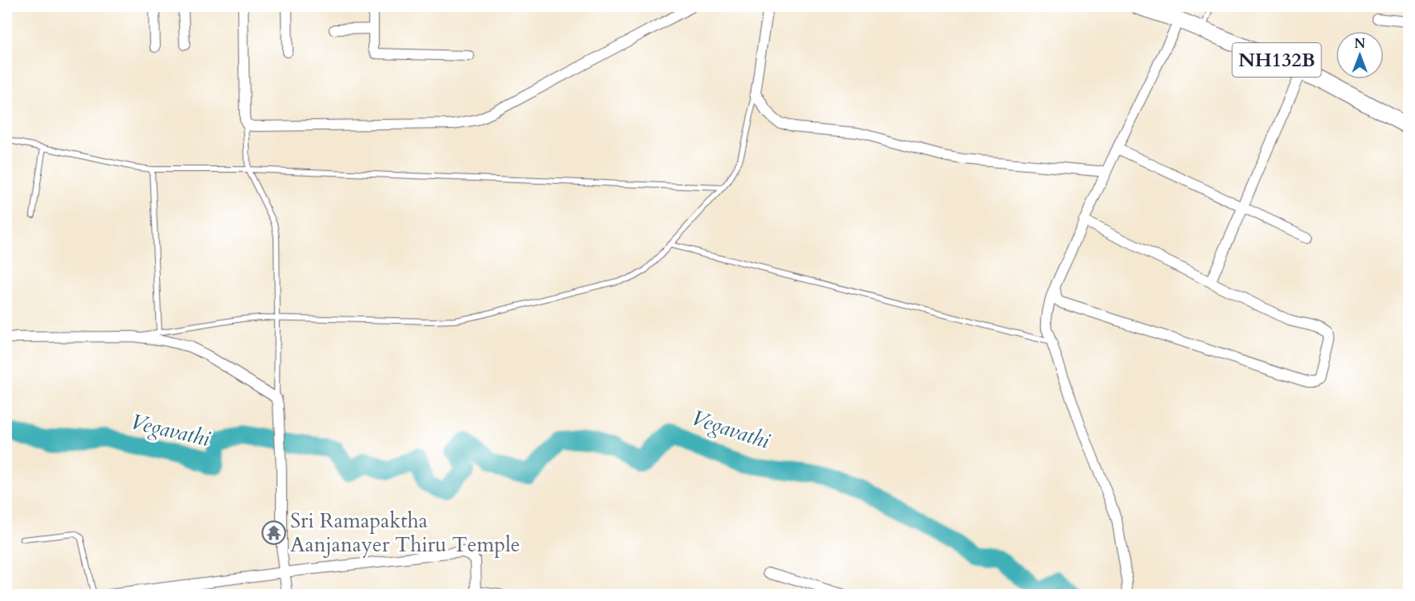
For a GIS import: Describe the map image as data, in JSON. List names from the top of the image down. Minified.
{"streets":{"highway":["NH132B"]},"water":["Vegavathi"],"places":{"temple":["Sri Ramapaktha Aanjanayer Thiru Temple"]},"north":"top"}
